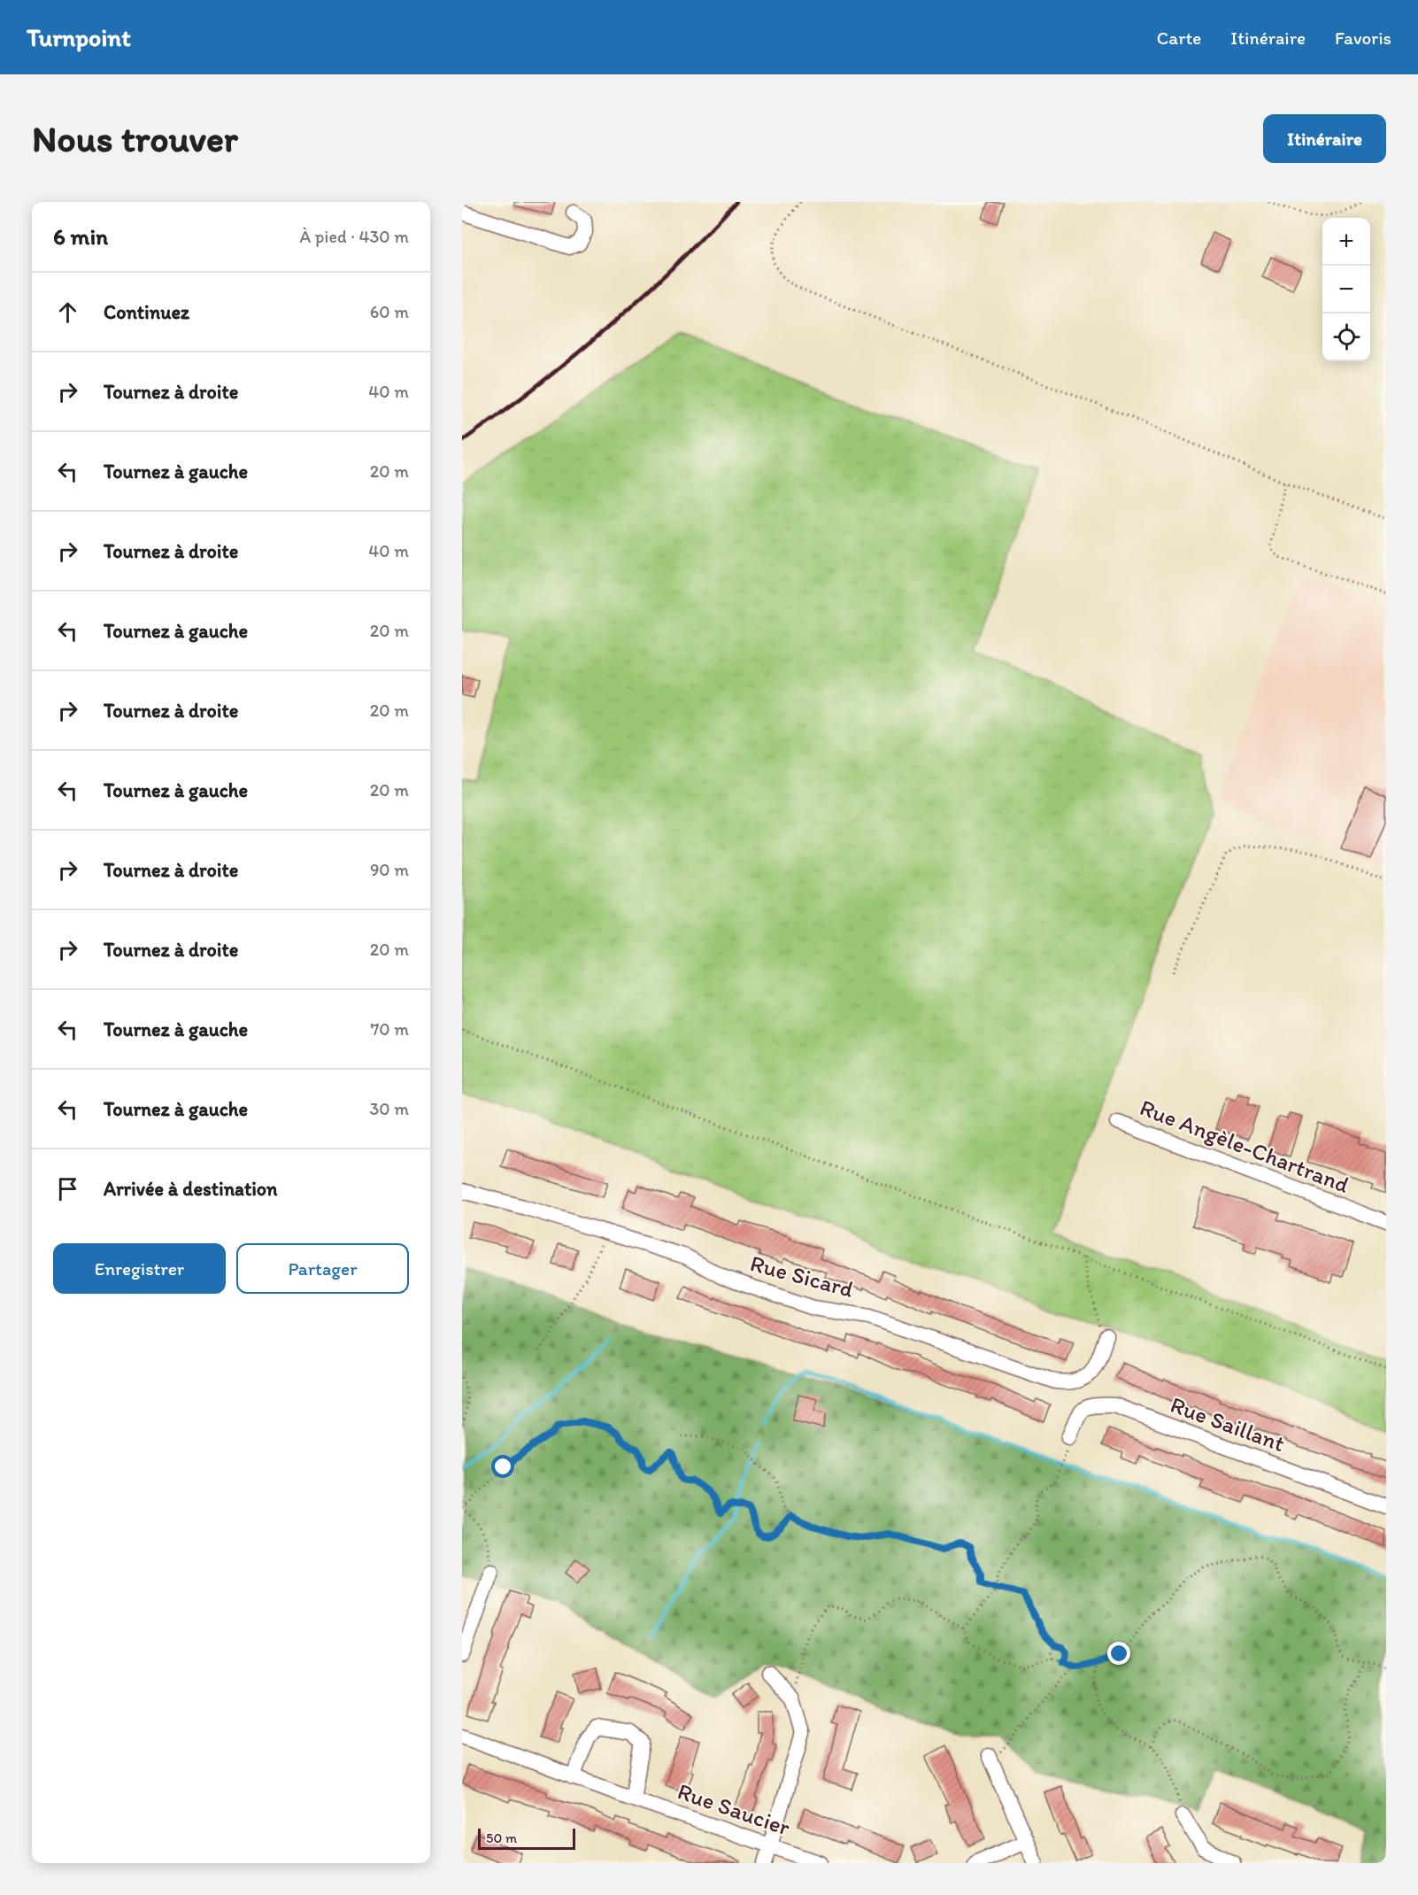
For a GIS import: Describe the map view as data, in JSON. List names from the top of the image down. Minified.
{"streets":{"street":["Rue Angèle-Chartrand","Rue Sicard","Rue Saillant","Rue Saucier"]},"scale_bar":"50 m","page":{"header":"Turnpoint","nav":["Carte","Itinéraire","Favoris"],"buttons":["Itinéraire",["Enregistrer","Partager"]],"title":"Nous trouver","heading":["6 min","À pied · 430 m"],"map_buttons":["+","−"],"list":[["Continuez","60 m"],["Tournez à droite","40 m"],["Tournez à gauche","20 m"],["Tournez à droite","40 m"],["Tournez à gauche","20 m"],["Tournez à droite","20 m"],["Tournez à gauche","20 m"],["Tournez à droite","90 m"],["Tournez à droite","20 m"],["Tournez à gauche","70 m"],["Tournez à gauche","30 m"],"Arrivée à destination"],"scale":"50 m"}}
